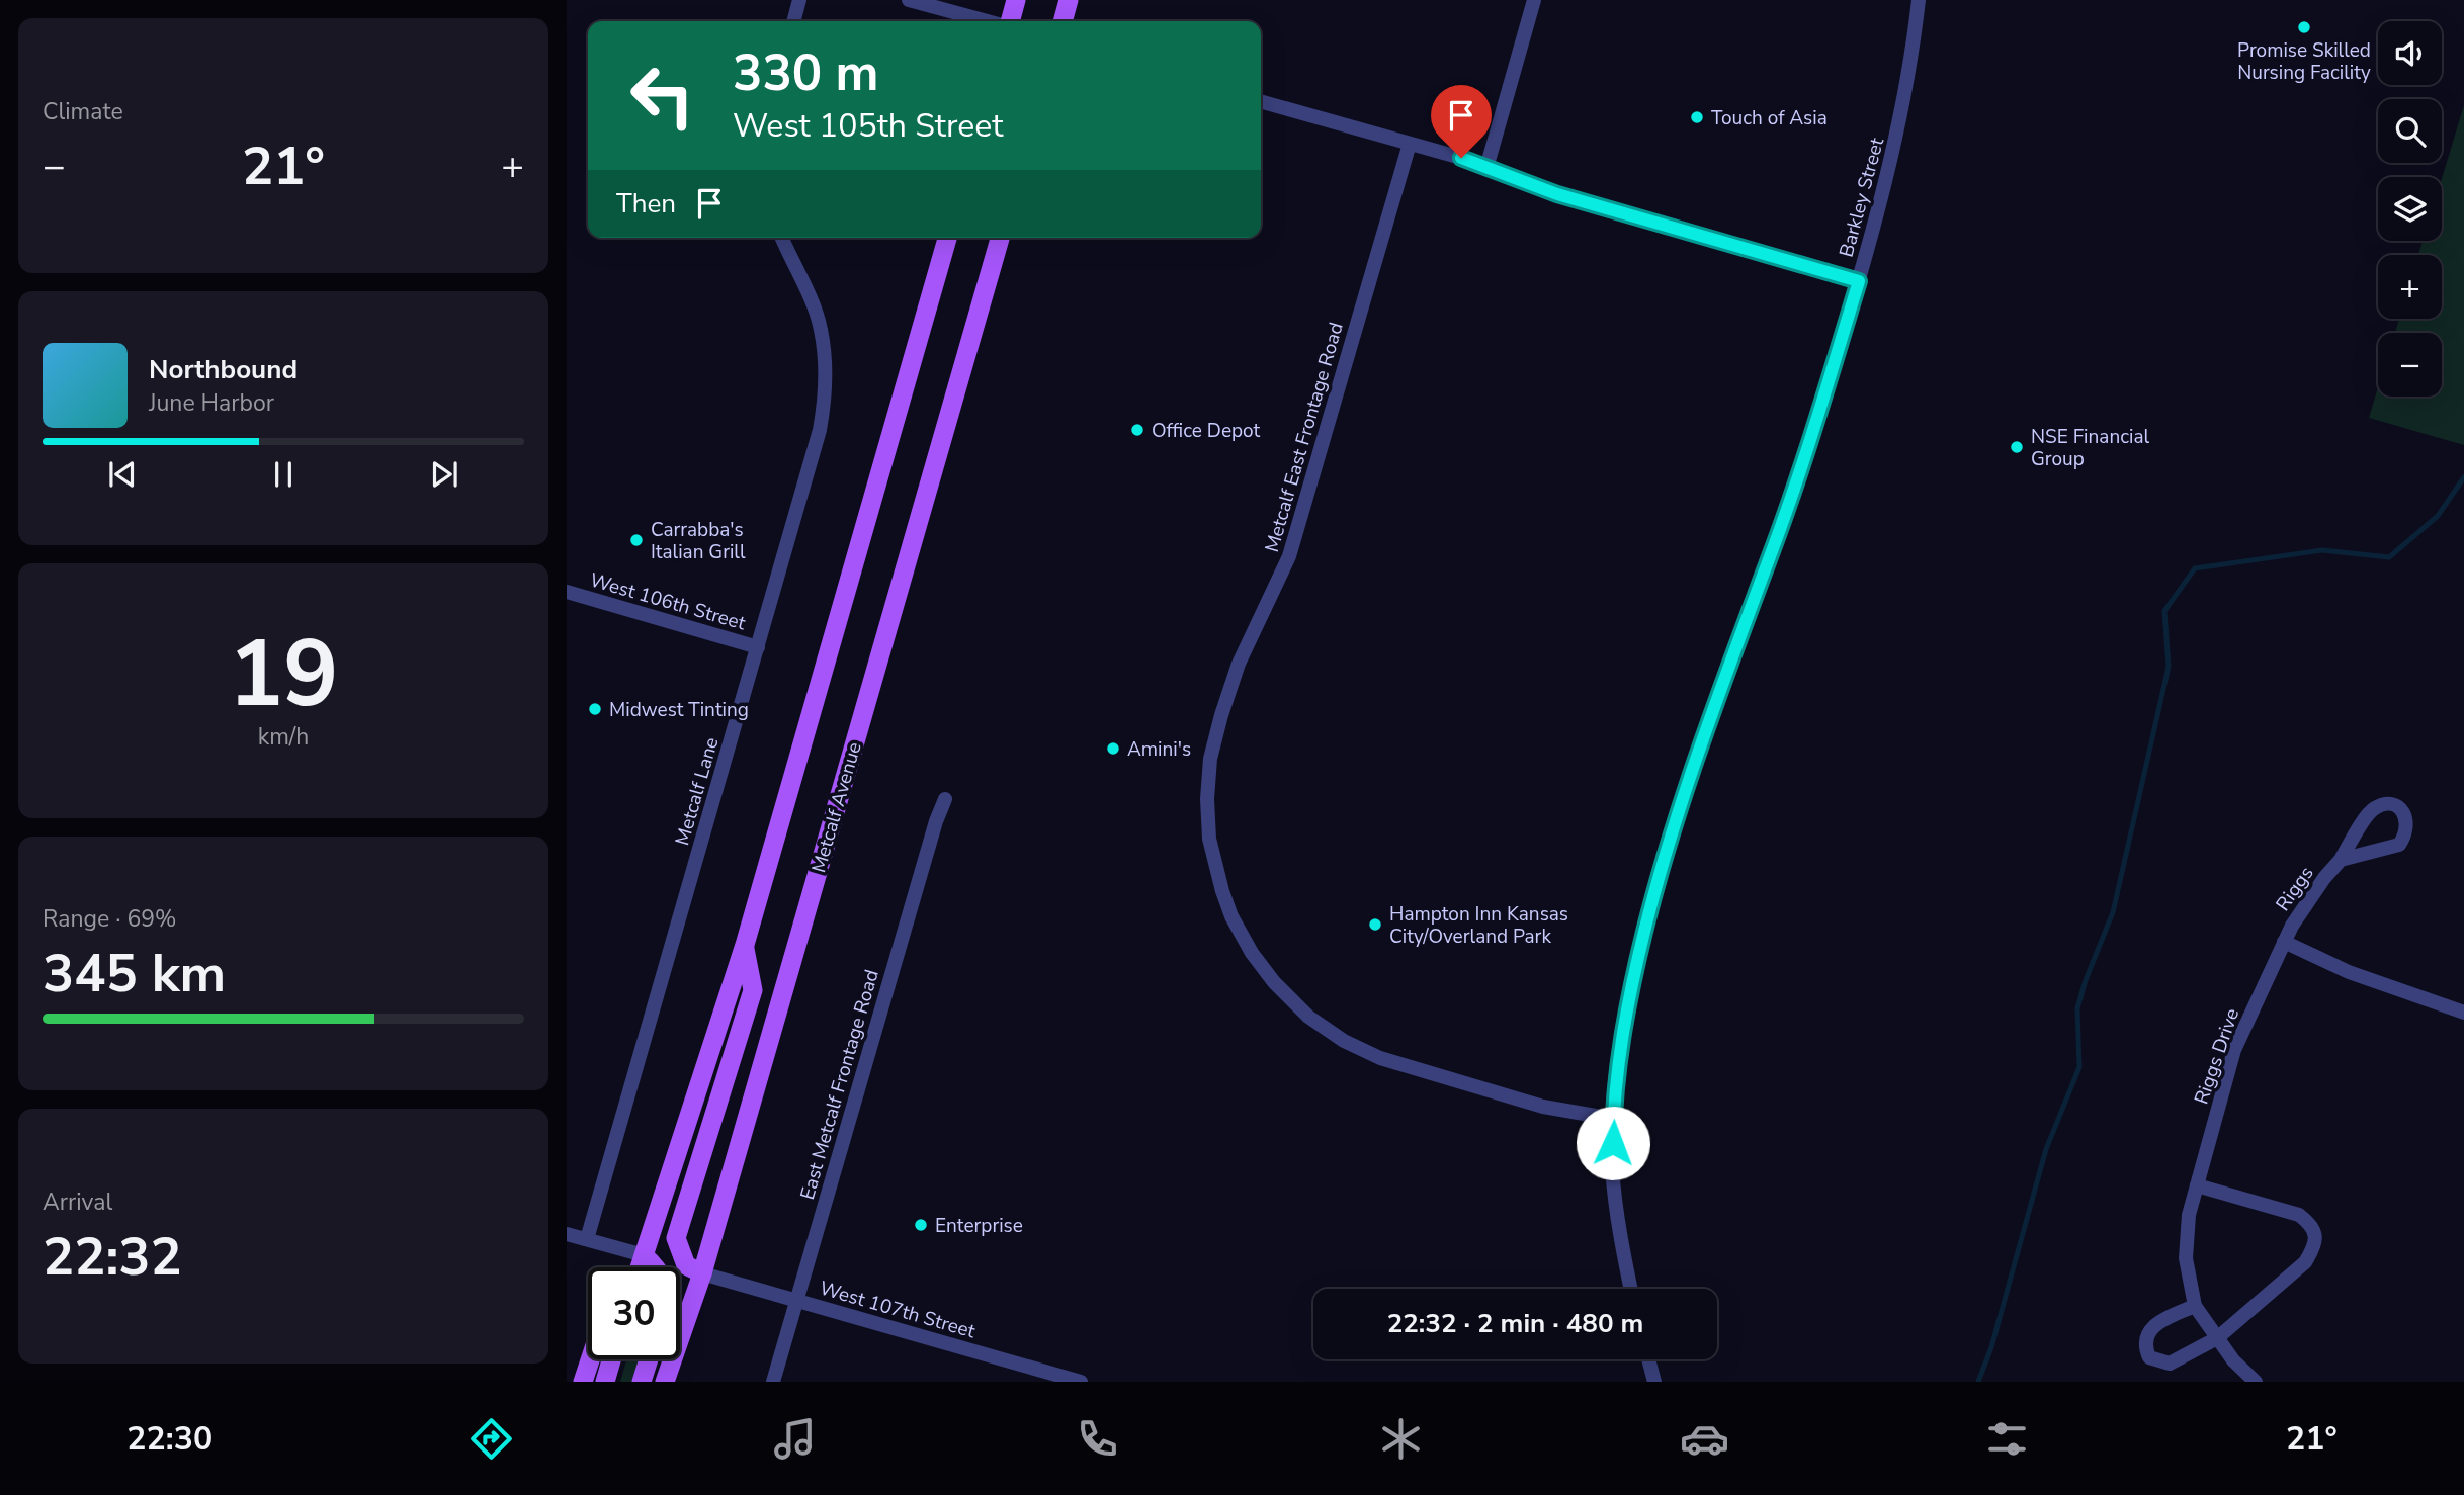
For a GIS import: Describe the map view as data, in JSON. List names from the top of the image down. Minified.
{"streets":{"main road":["Metcalf Avenue"],"street":["Barkley Street","Metcalf East Frontage Road","West 106th Street","Metcalf Lane","Riggs","Riggs Drive","East Metcalf Frontage Road","West 107th Street"]},"crossings":[["Barkley Street","Metcalf East Frontage Road"],["West 106th Street","Metcalf Lane"],["Metcalf Avenue","West 107th Street"],["Riggs","Riggs Drive"],["East Metcalf Frontage Road","West 107th Street"]],"places":["Promise Skilled Nursing Facility","Touch of Asia","Office Depot","NSE Financial Group","Carrabba's Italian Grill","Midwest Tinting","Amini's","Hampton Inn Kansas City/Overland Park","Enterprise"],"page":{"tile":["Climate",["19","km/h"],["Range · 69%","345 km"],["Arrival","22:32"]],"map_buttons":["+","−"],"turn":["330 m","West 105th Street"],"heat":["−","21°","+"],"then":"Then","song":["Northbound","June Harbor"],"limit":"30","trip":"22:32 · 2 min · 480 m","tabs":["22:30","21°"]}}
